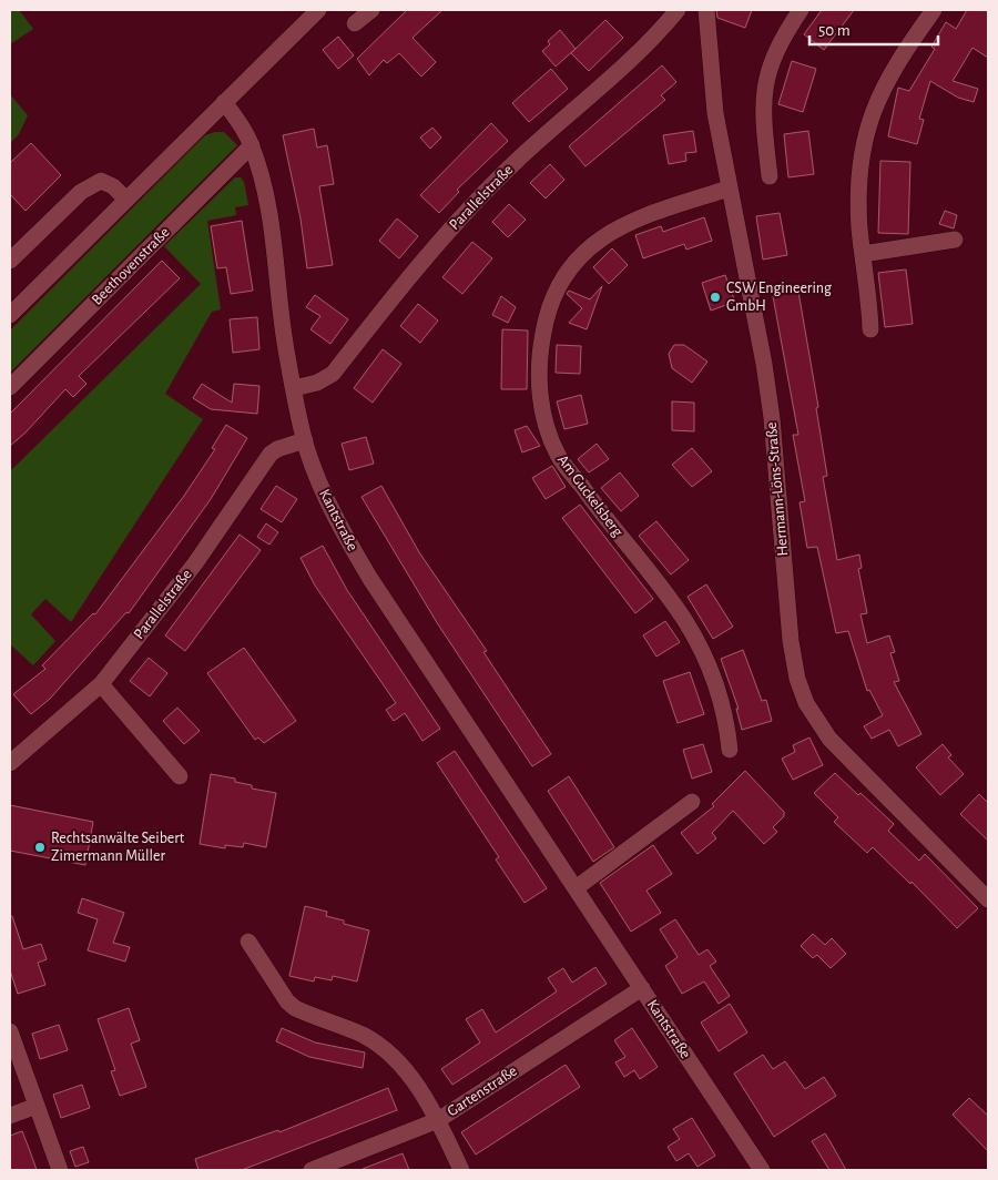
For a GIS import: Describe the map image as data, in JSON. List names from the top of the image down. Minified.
{"streets":{"street":["Parallelstraße","Beethovenstraße","Hermann-Löns-Straße","Am Guckelsberg","Kantstraße","Gartenstraße"]},"crossings":[["Parallelstraße","Kantstraße"],["Beethovenstraße","Kantstraße"],["Hermann-Löns-Straße","Am Guckelsberg"],["Kantstraße","Gartenstraße"]],"places":["CSW Engineering GmbH","Rechtsanwälte Seibert Zimermann Müller"],"scale_bar":"50 m"}
